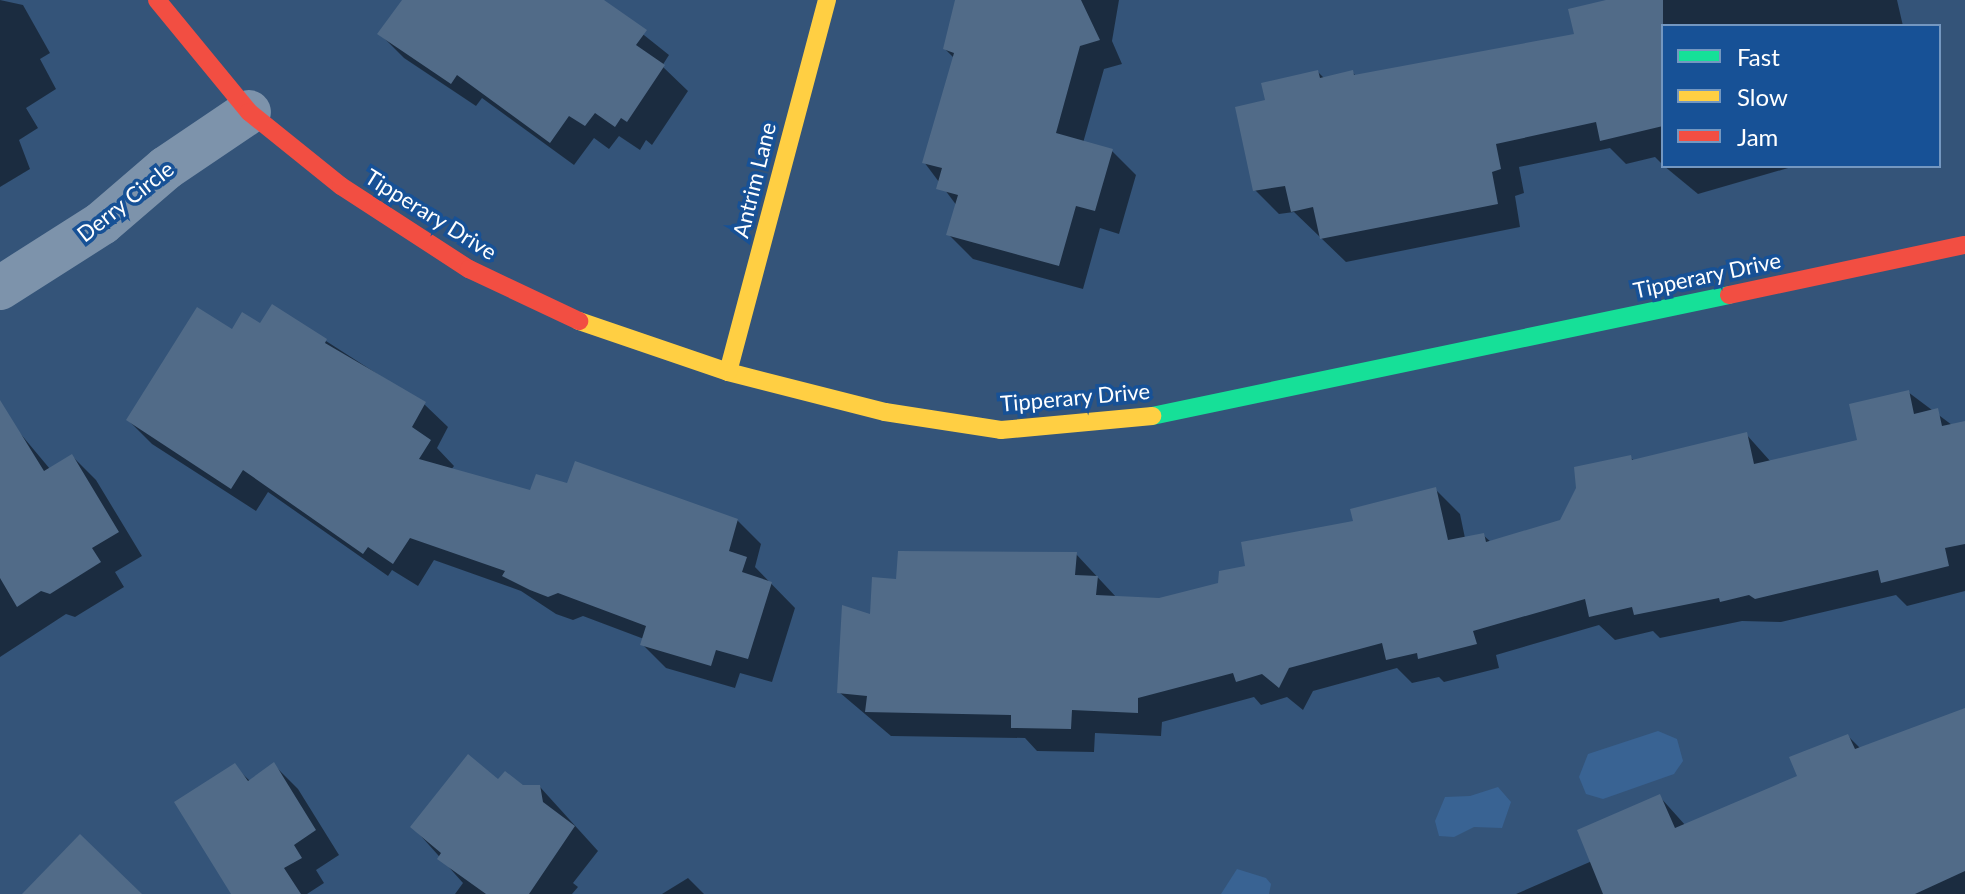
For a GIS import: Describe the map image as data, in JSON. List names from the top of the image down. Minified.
{"streets":{"street":["Antrim Lane","Derry Circle","Tipperary Drive"]},"crossings":[["Antrim Lane","Tipperary Drive"],["Derry Circle","Tipperary Drive"]],"legend":["Fast","Slow","Jam"]}
